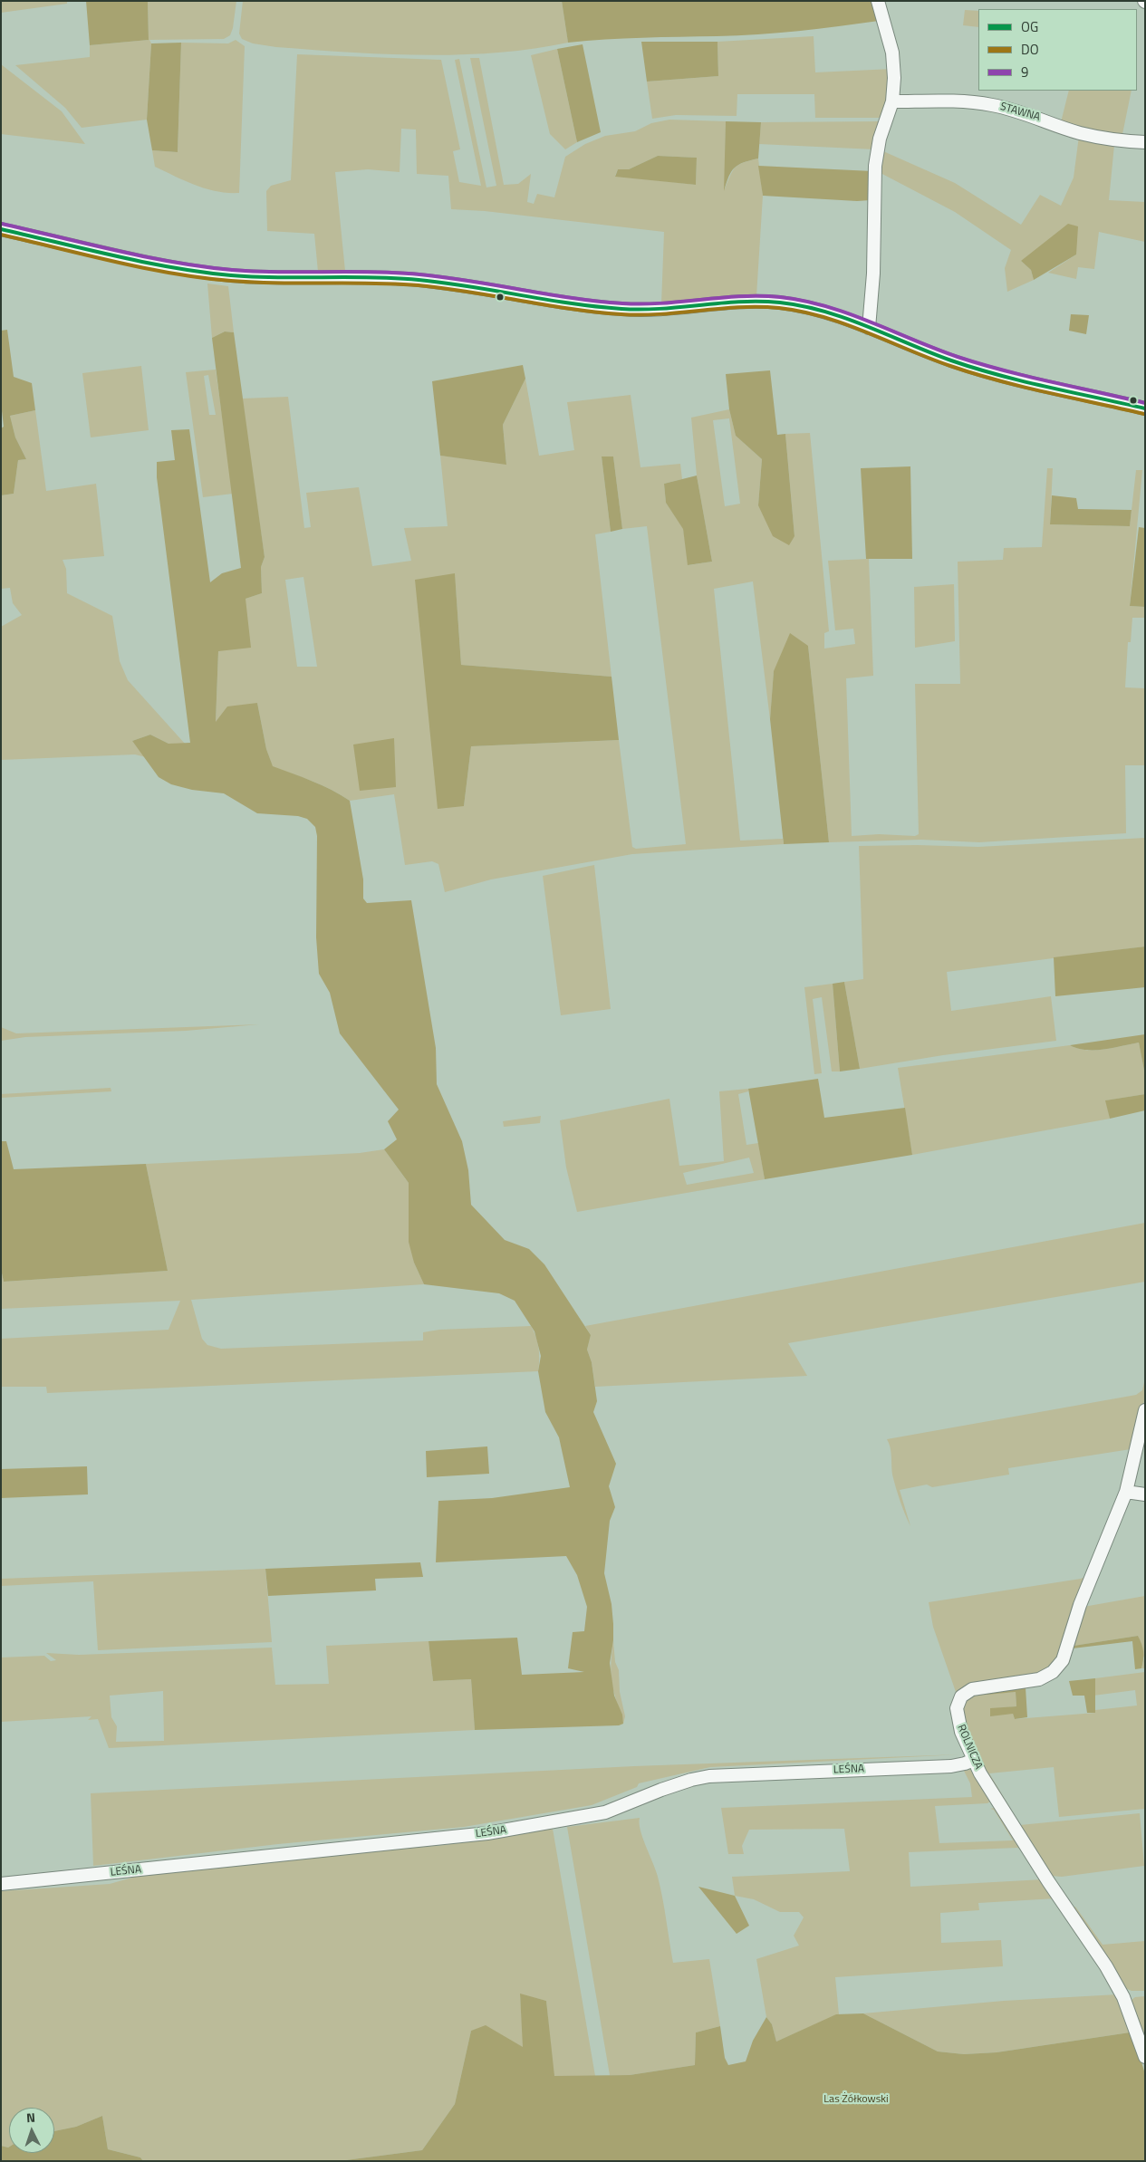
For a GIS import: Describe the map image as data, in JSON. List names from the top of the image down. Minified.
{"streets":{"street":["STAWNA","ROLNICZA","LEŚNA"]},"crossings":[["ROLNICZA","LEŚNA"]],"parks":["Las Żółkowski"],"lines":["transit line 9","transit line OG","transit line DO"],"legend":["OG","DO","9"],"north":"top"}
